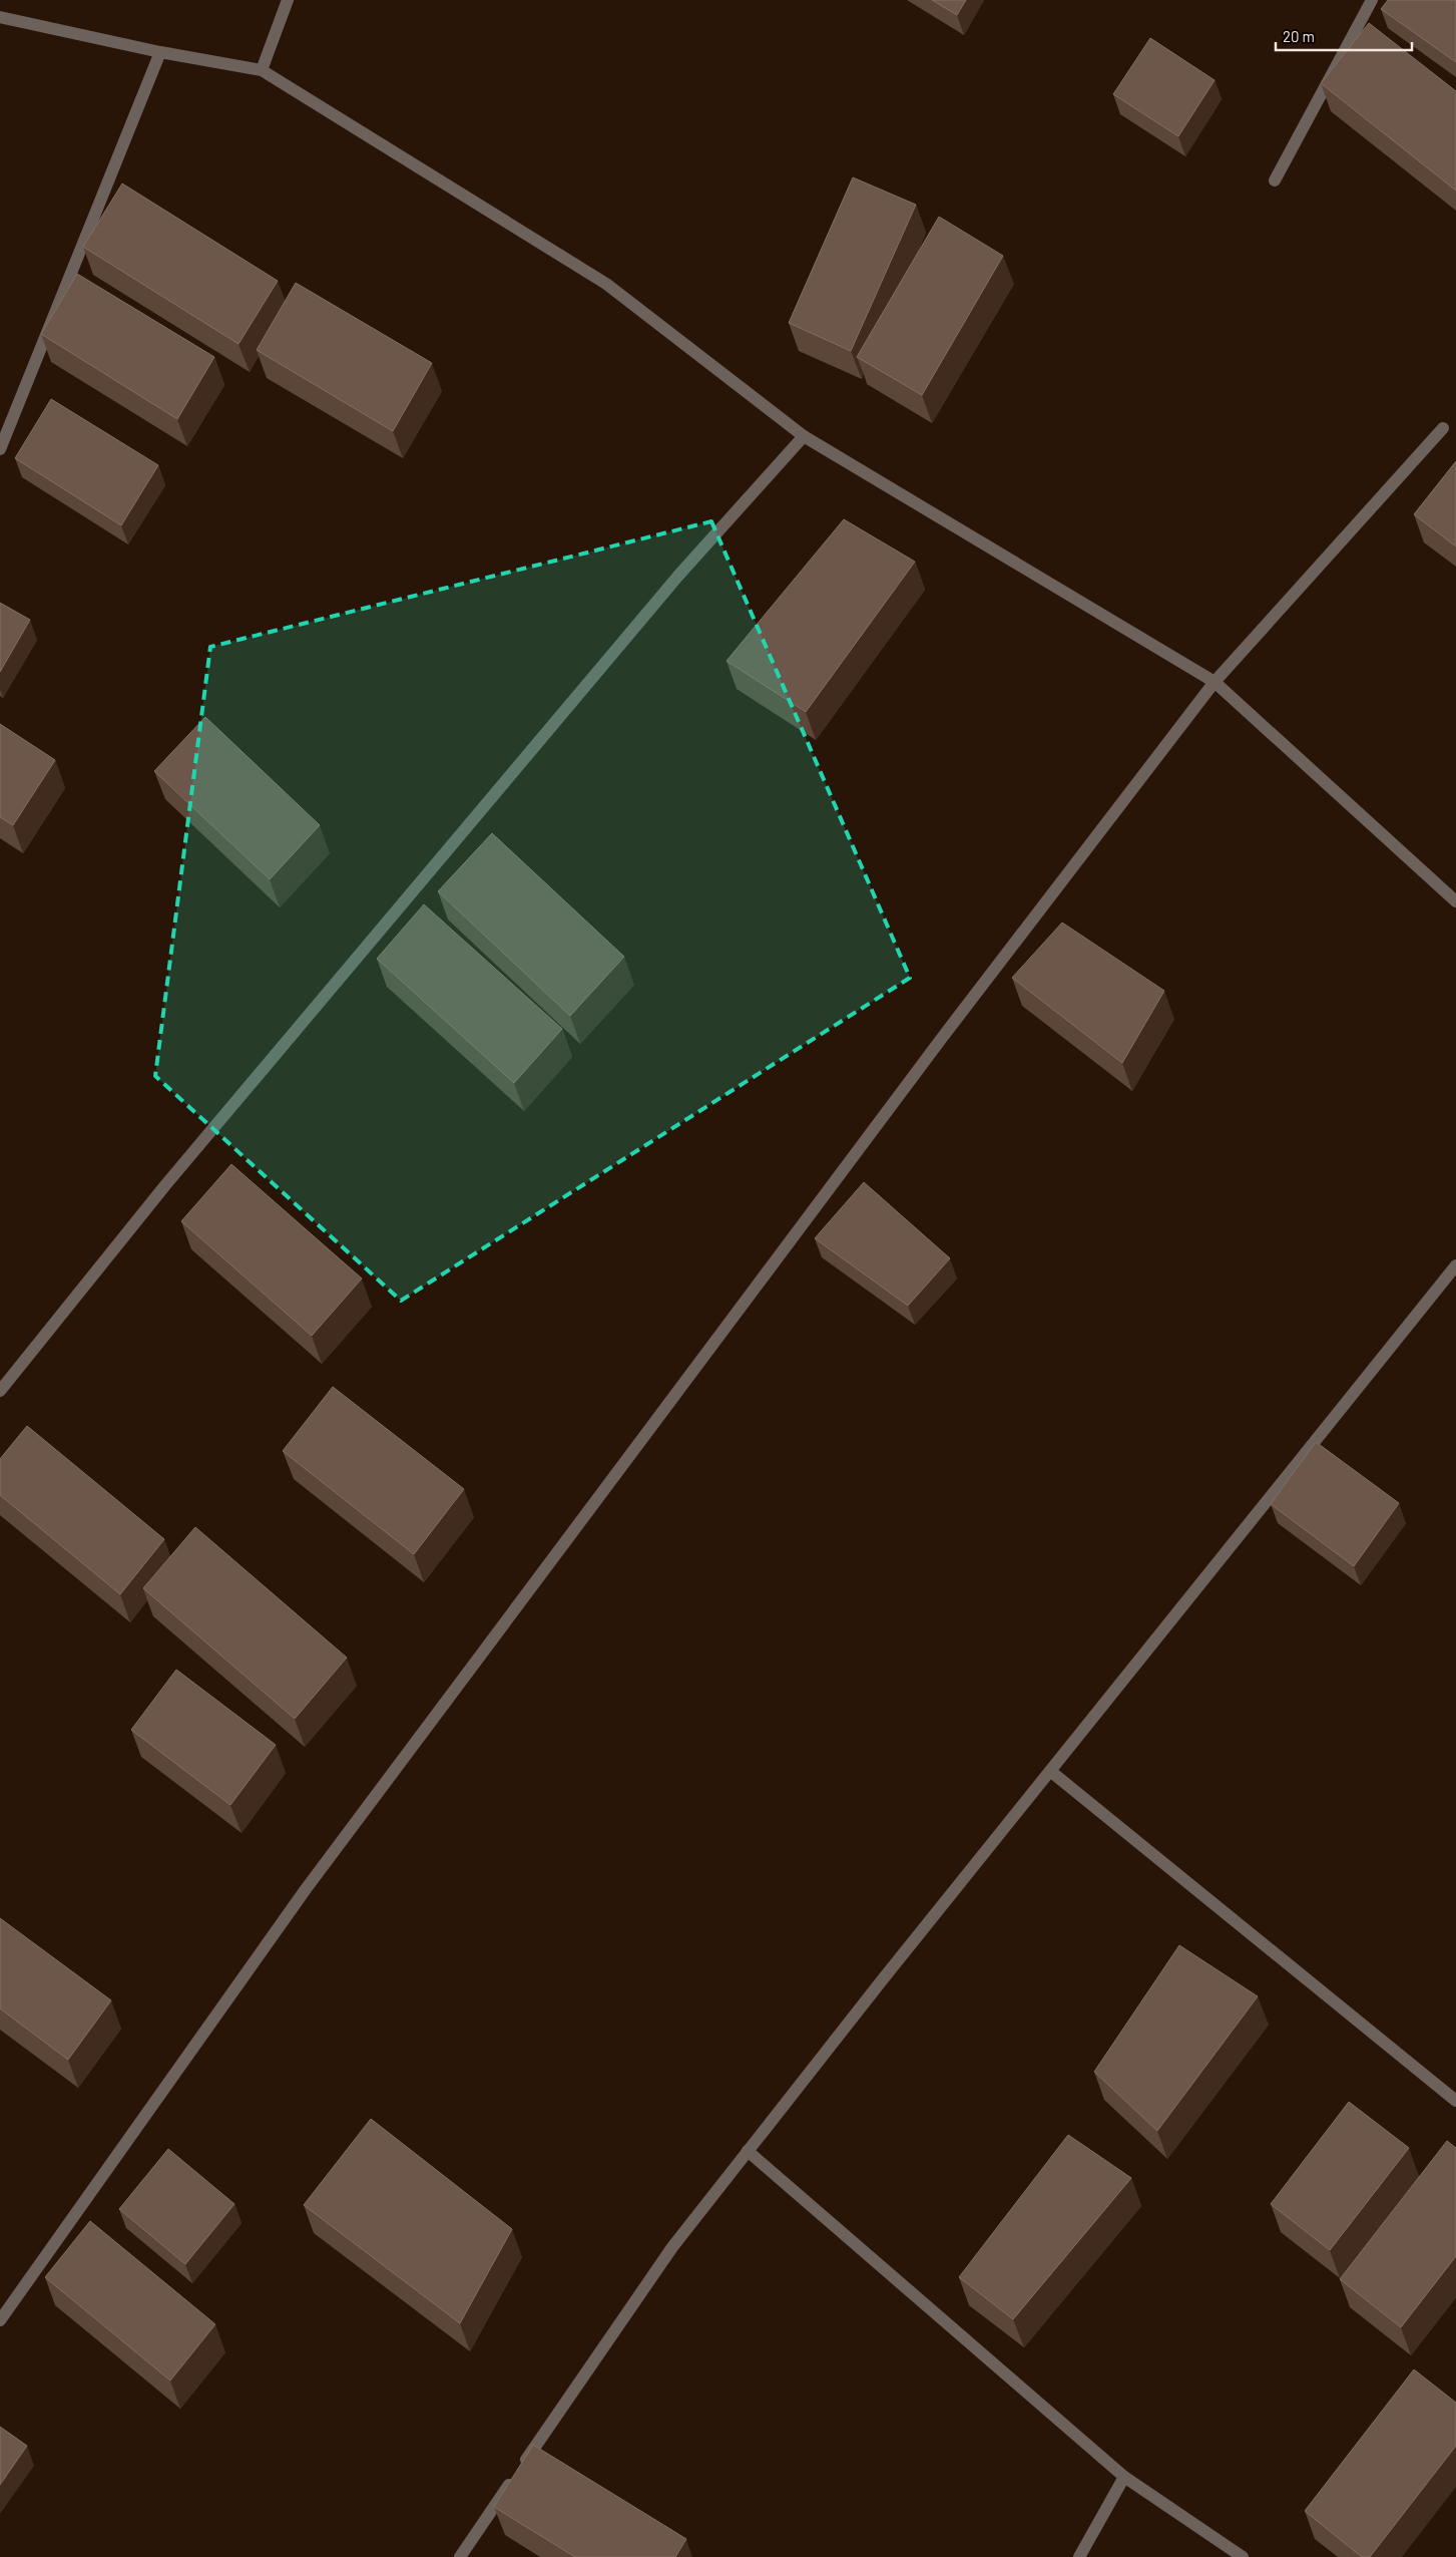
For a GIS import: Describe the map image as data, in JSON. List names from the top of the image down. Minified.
{"scale_bar":"20 m"}
